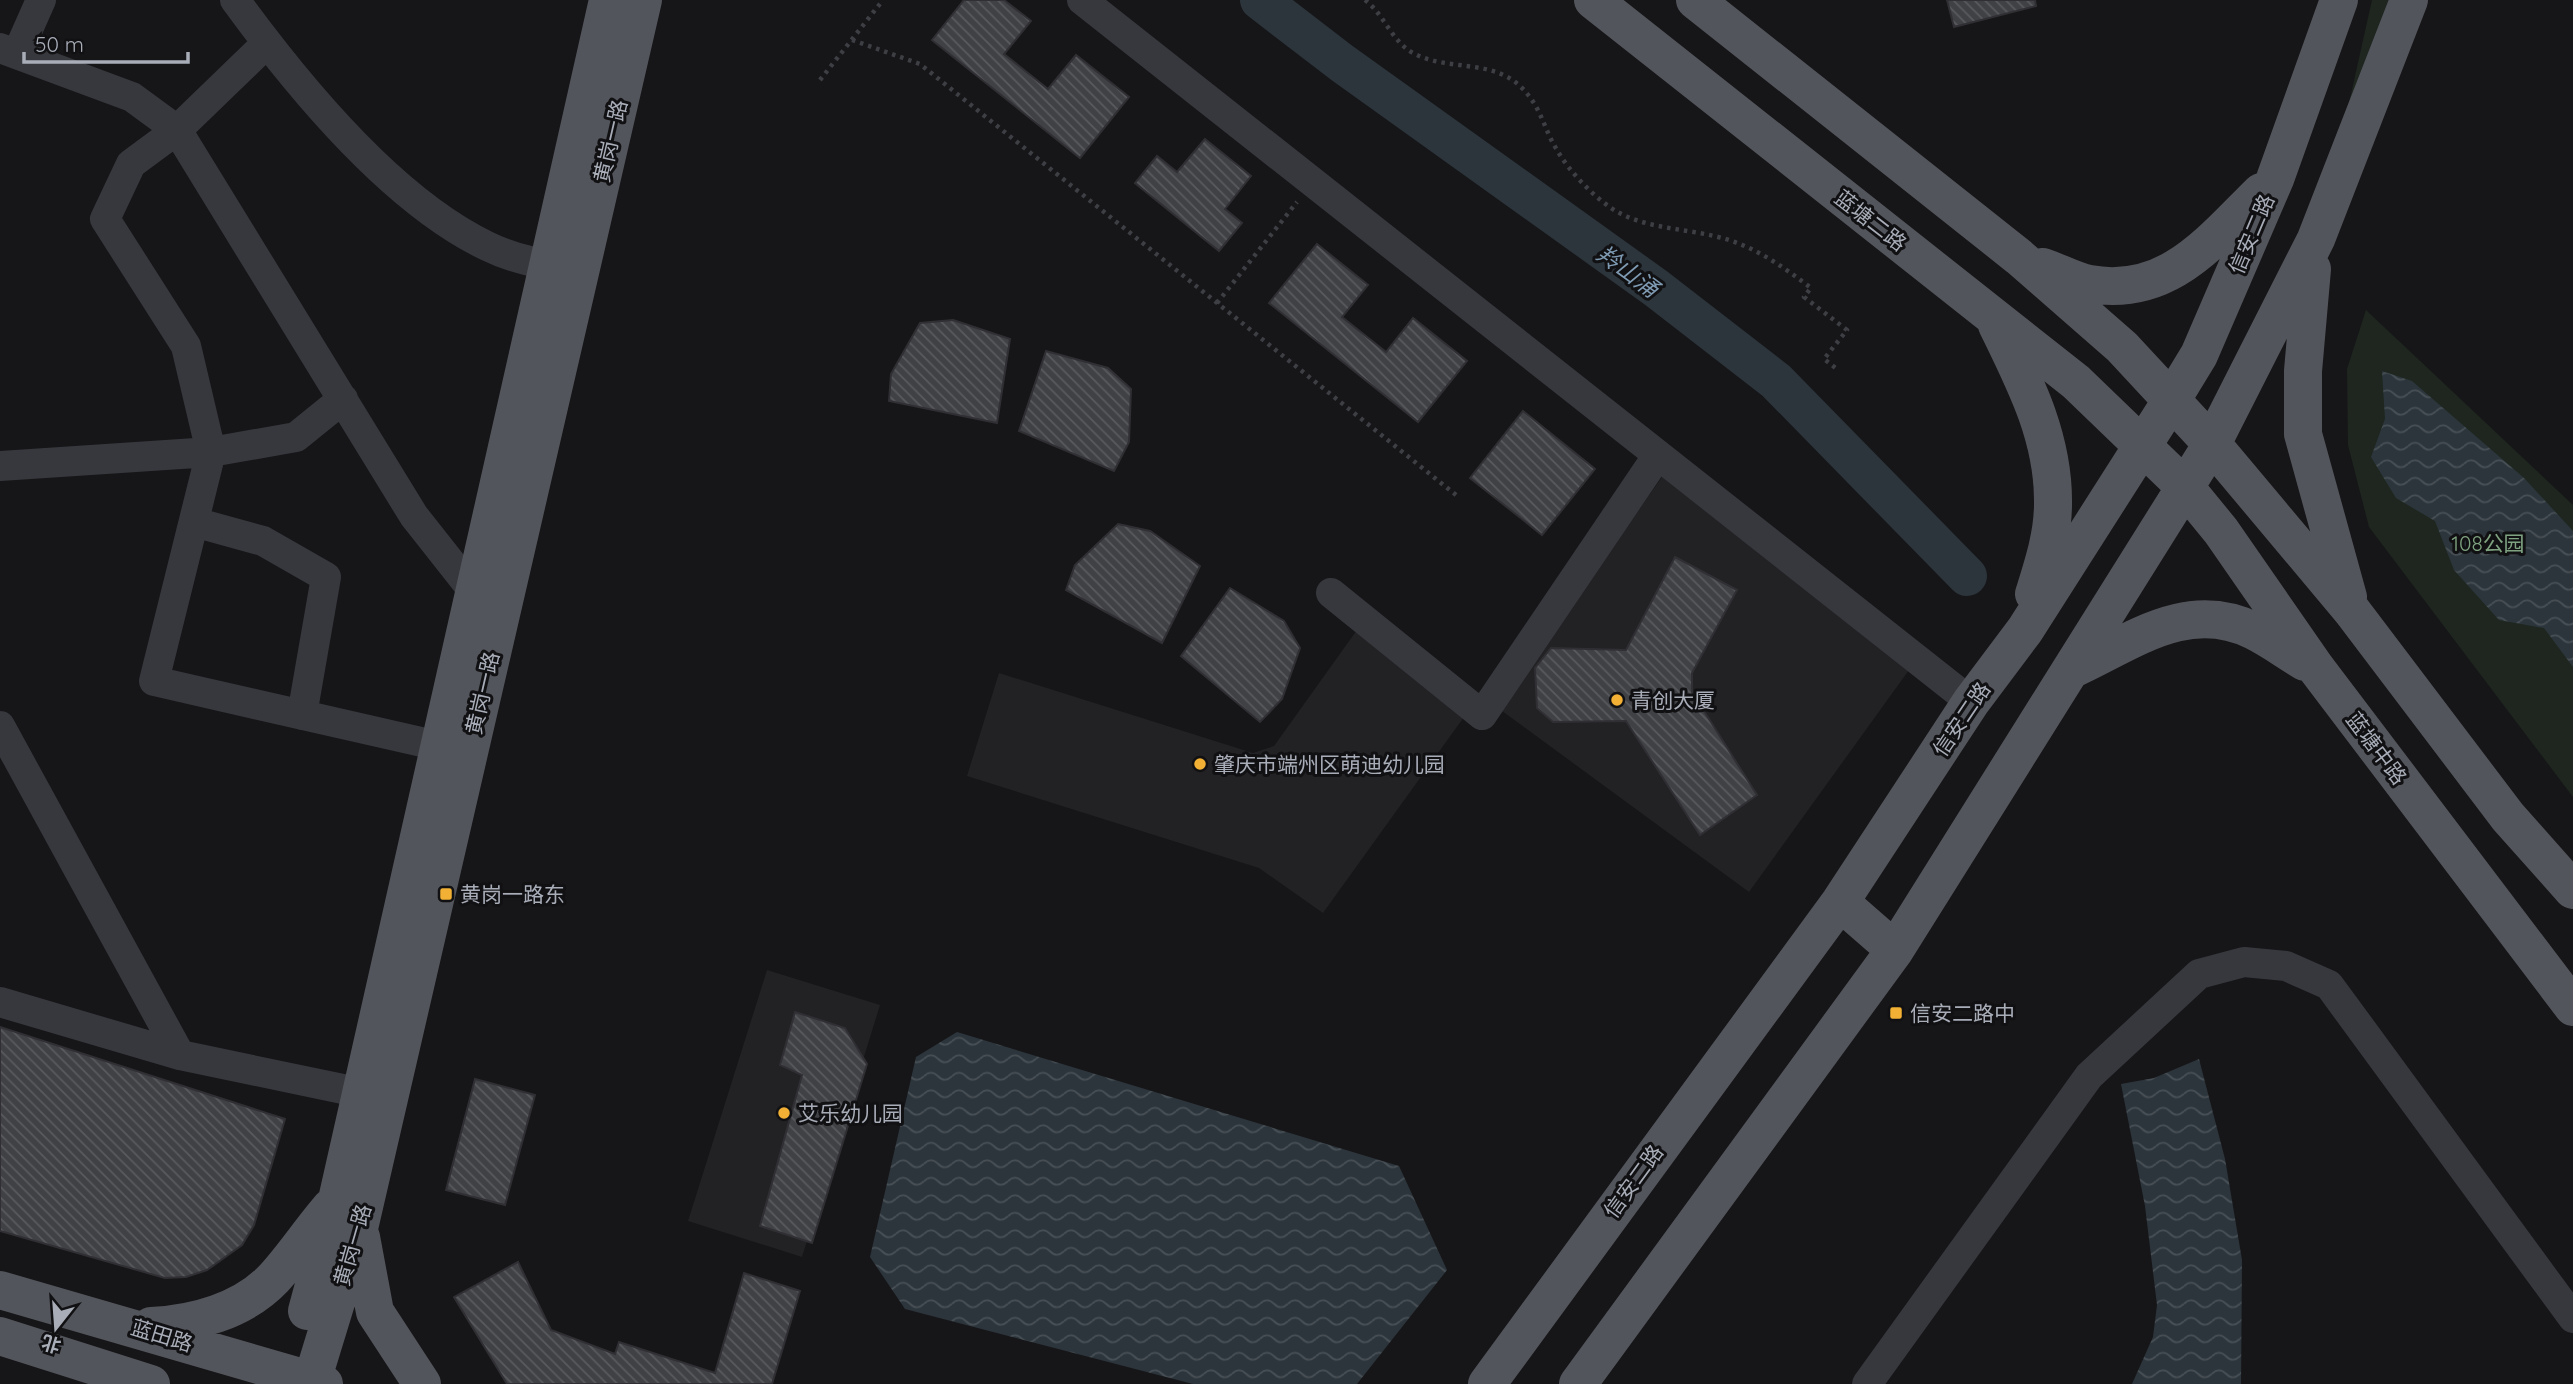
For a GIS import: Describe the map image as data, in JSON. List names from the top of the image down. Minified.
{"streets":{"main road":["黄岗一路","蓝塘二路","信安二路","蓝塘中路","蓝田路"]},"crossings":[["黄岗一路","蓝田路"],["蓝塘二路","信安二路"],["蓝塘二路","蓝塘中路"]],"water":["羚山涌"],"parks":["108公园"],"places":{"other":["青创大厦","肇庆市端州区萌迪幼儿园","艾乐幼儿园"],"transit":["黄岗一路东","信安二路中"]},"scale_bar":"50 m","north":"bottom"}
